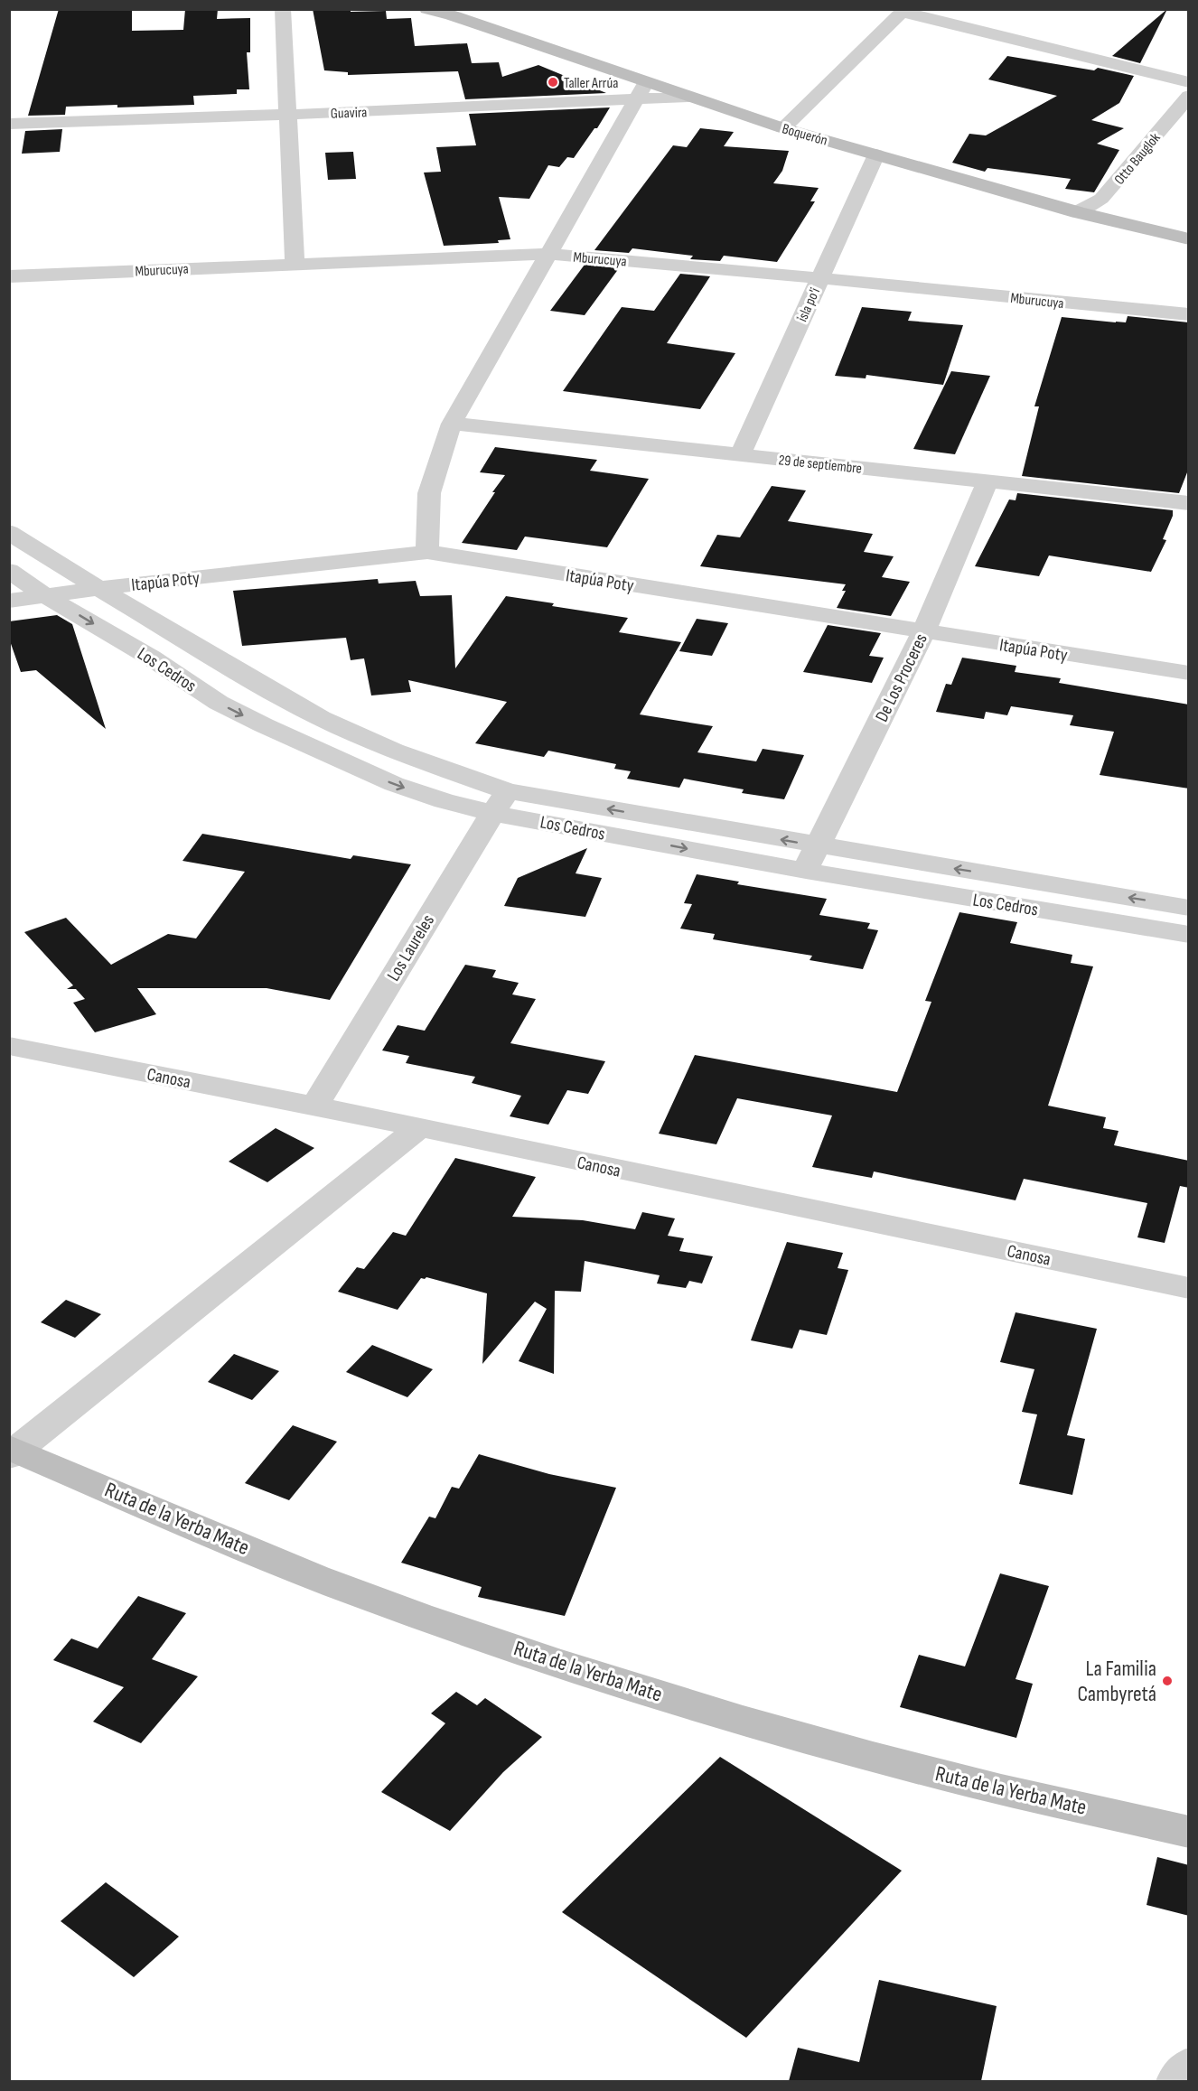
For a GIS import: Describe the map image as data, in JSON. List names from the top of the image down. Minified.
{"streets":{"street":["Guavira","Boquerón","Otto Bauglok","Mburucuya","isla po'i","29 de septiembre","Itapúa Poty","Los Cedros","De Los Proceres","Los Laureles","Canosa","Ruta de la Yerba Mate"]},"crossings":[["Guavira","Boquerón"],["Boquerón","Otto Bauglok"],["Boquerón","isla po'i"],["Mburucuya","isla po'i"],["isla po'i","29 de septiembre"],["29 de septiembre","De Los Proceres"],["Itapúa Poty","Los Cedros"],["Itapúa Poty","De Los Proceres"],["Los Cedros","De Los Proceres"],["Los Cedros","Los Laureles"],["Los Laureles","Canosa"]],"places":["Taller Arrúa","La Familia Cambyretá"]}
